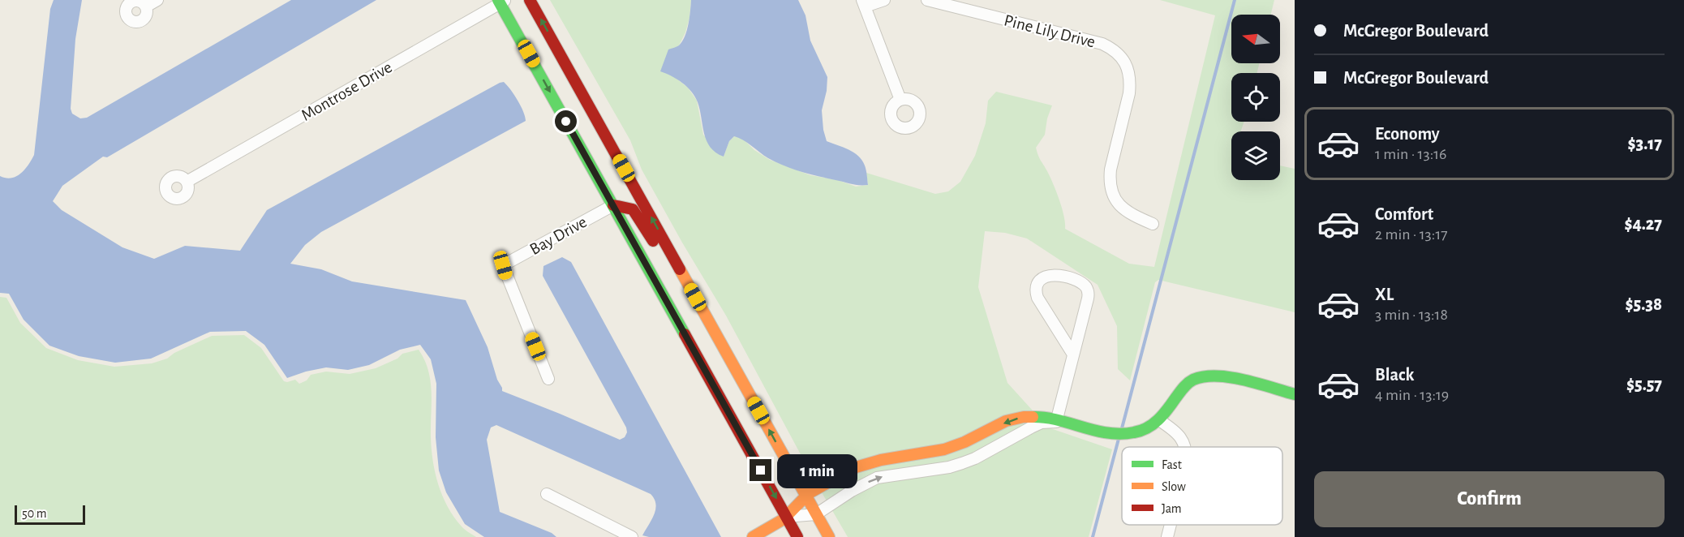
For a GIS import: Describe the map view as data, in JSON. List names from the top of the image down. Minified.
{"streets":{"street":["Pine Lily Drive","Montrose Drive","Bay Drive"]},"legend":["Fast","Slow","Jam"],"scale_bar":"50 m","north":"left","page":{"banner":["McGregor Boulevard","McGregor Boulevard"],"list":[{"name":"Economy","note":"1 min · 13:16","value":"$3.17"},{"name":"Comfort","note":"2 min · 13:17","value":"$4.27"},{"name":"XL","note":"3 min · 13:18","value":"$5.38"},{"name":"Black","note":"4 min · 13:19","value":"$5.57"}],"bubble":"1 min","buttons":"Confirm","scale":"50 m"}}
